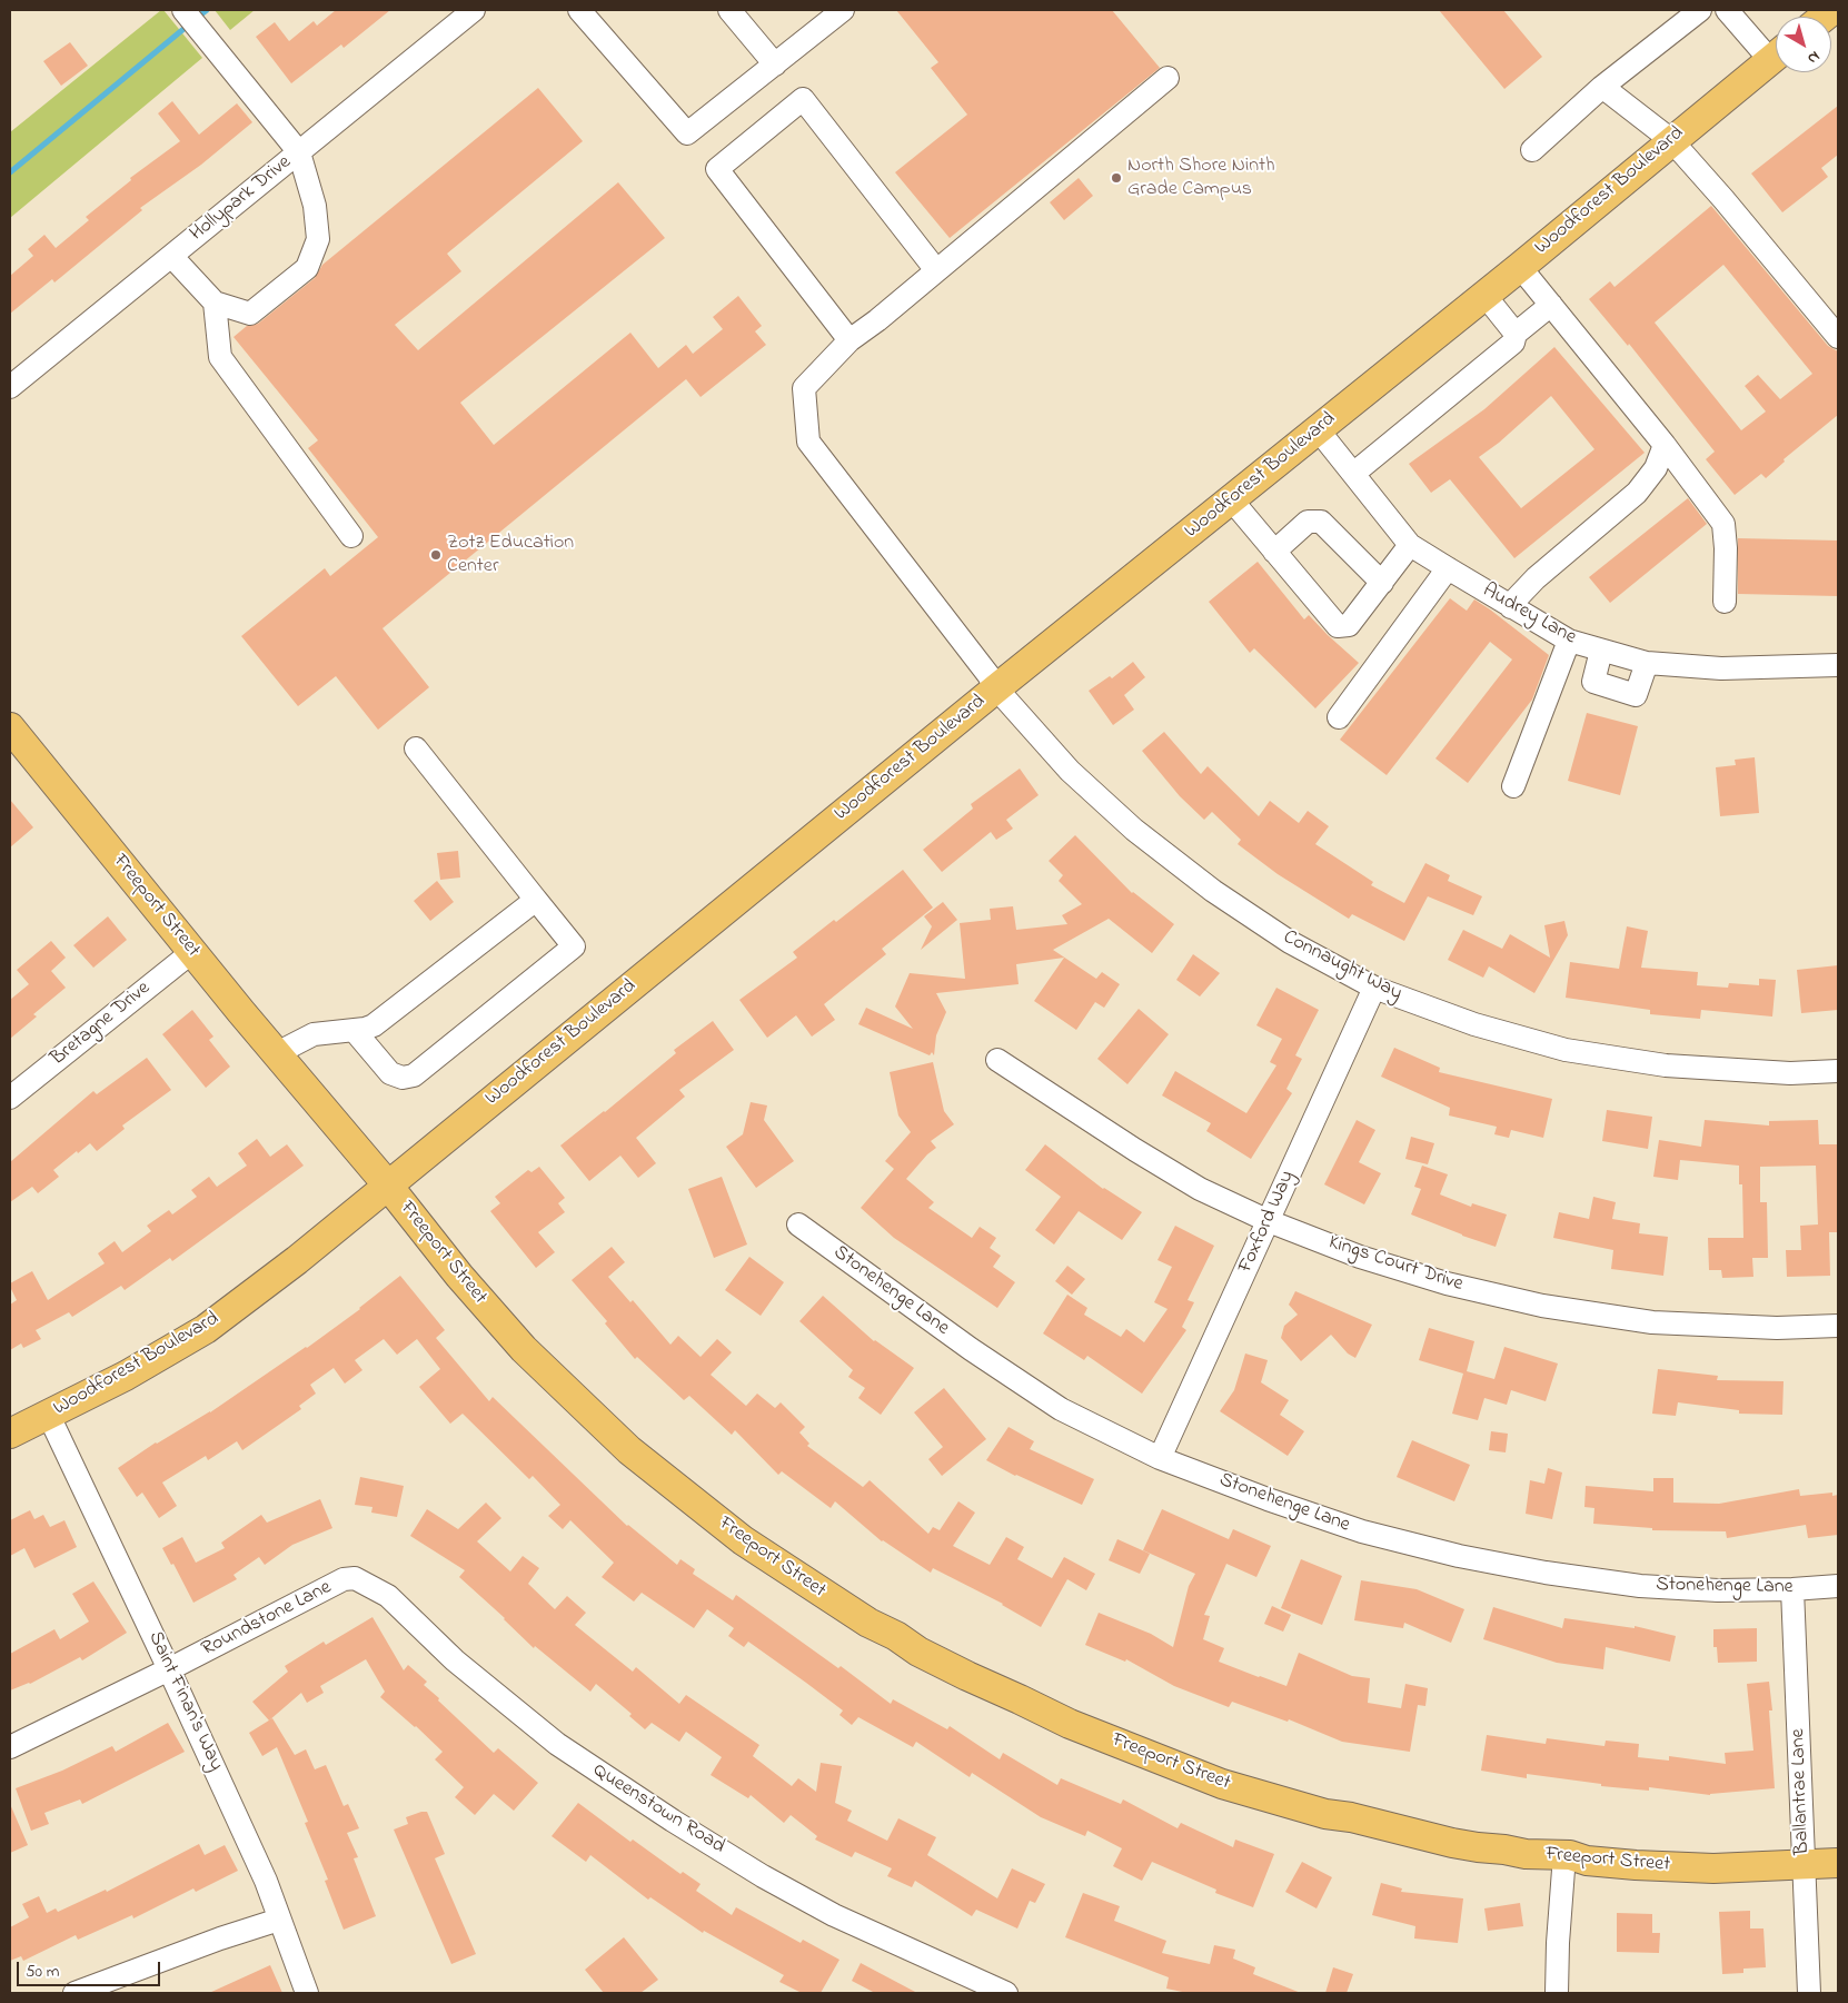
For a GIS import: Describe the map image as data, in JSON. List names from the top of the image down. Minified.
{"streets":{"main road":["Woodforest Boulevard","Freeport Street"],"street":["Hollypark Drive","Audrey Lane","Connaught Way","Bretagne Drive","Foxford Way","Kings Court Drive","Stonehenge Lane","Roundstone Lane","Saint Finan's Way","Ballantrae Lane","Queenstown Road"]},"crossings":[["Woodforest Boulevard","Audrey Lane"],["Woodforest Boulevard","Freeport Street"],["Woodforest Boulevard","Connaught Way"],["Woodforest Boulevard","Saint Finan's Way"],["Freeport Street","Bretagne Drive"],["Freeport Street","Ballantrae Lane"],["Connaught Way","Foxford Way"],["Foxford Way","Kings Court Drive"],["Foxford Way","Stonehenge Lane"],["Stonehenge Lane","Ballantrae Lane"],["Roundstone Lane","Saint Finan's Way"],["Roundstone Lane","Queenstown Road"]],"places":["North Shore Ninth Grade Campus","Zotz Education Center"],"scale_bar":"50 m","north":"bottom right"}
